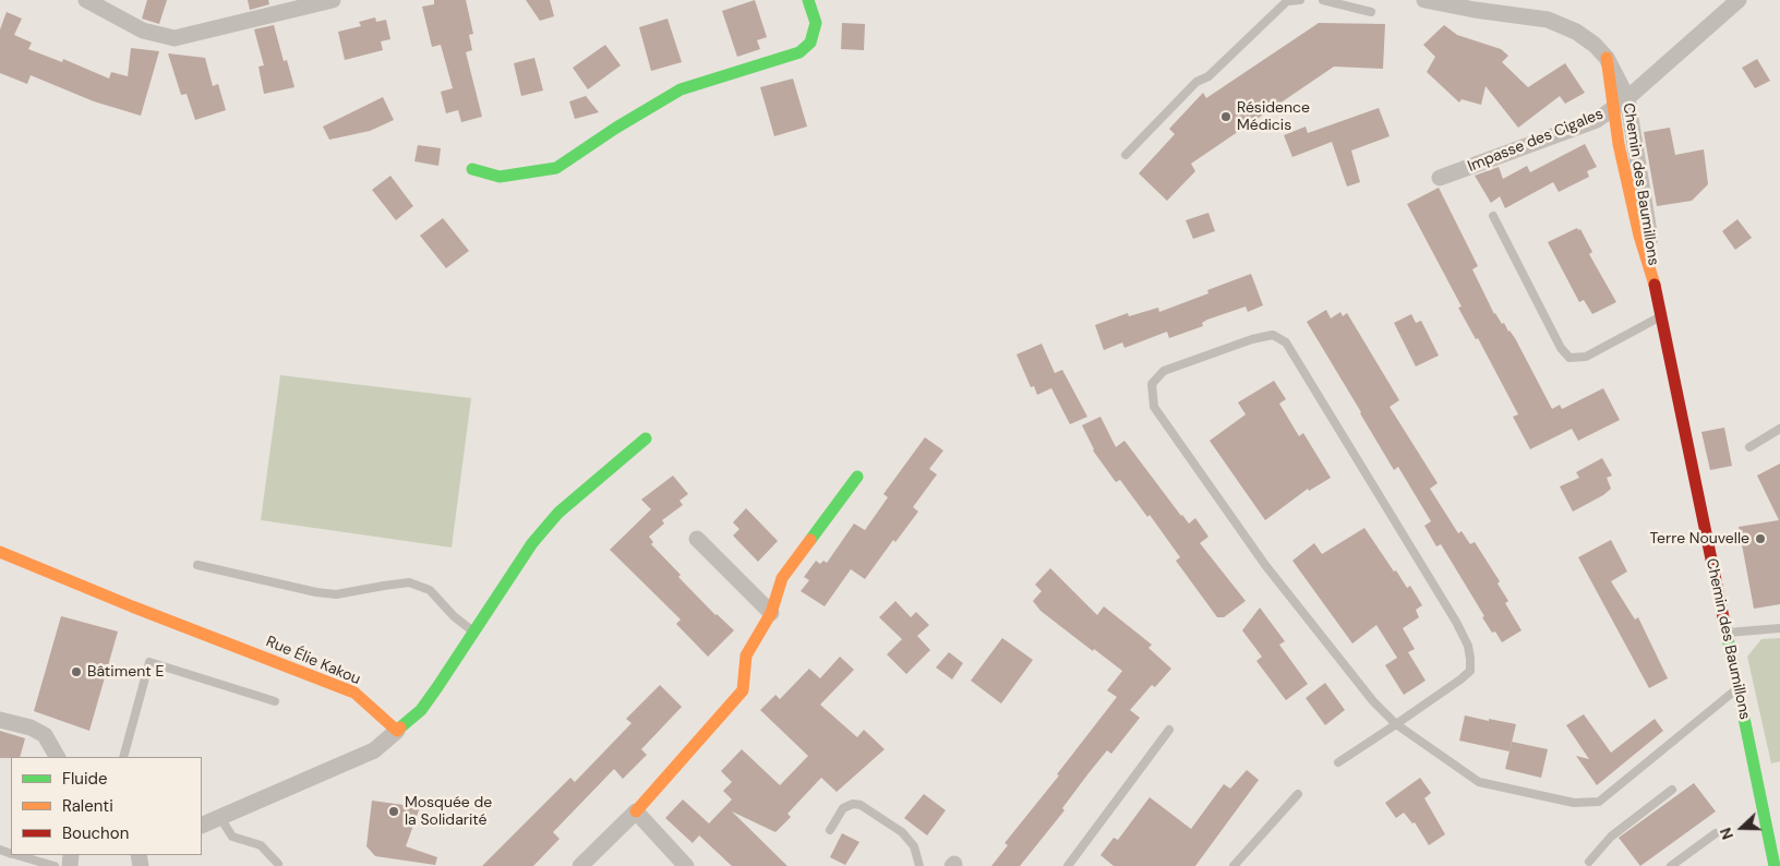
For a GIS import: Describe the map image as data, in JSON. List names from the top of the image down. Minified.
{"streets":{"street":["Impasse des Cigales","Chemin des Baumillons","Rue Élie Kakou"]},"crossings":[["Impasse des Cigales","Chemin des Baumillons"]],"places":["Résidence Médicis","Terre Nouvelle","Bâtiment E","Mosquée de la Solidarité"],"legend":["Fluide","Ralenti","Bouchon"],"north":"left"}
